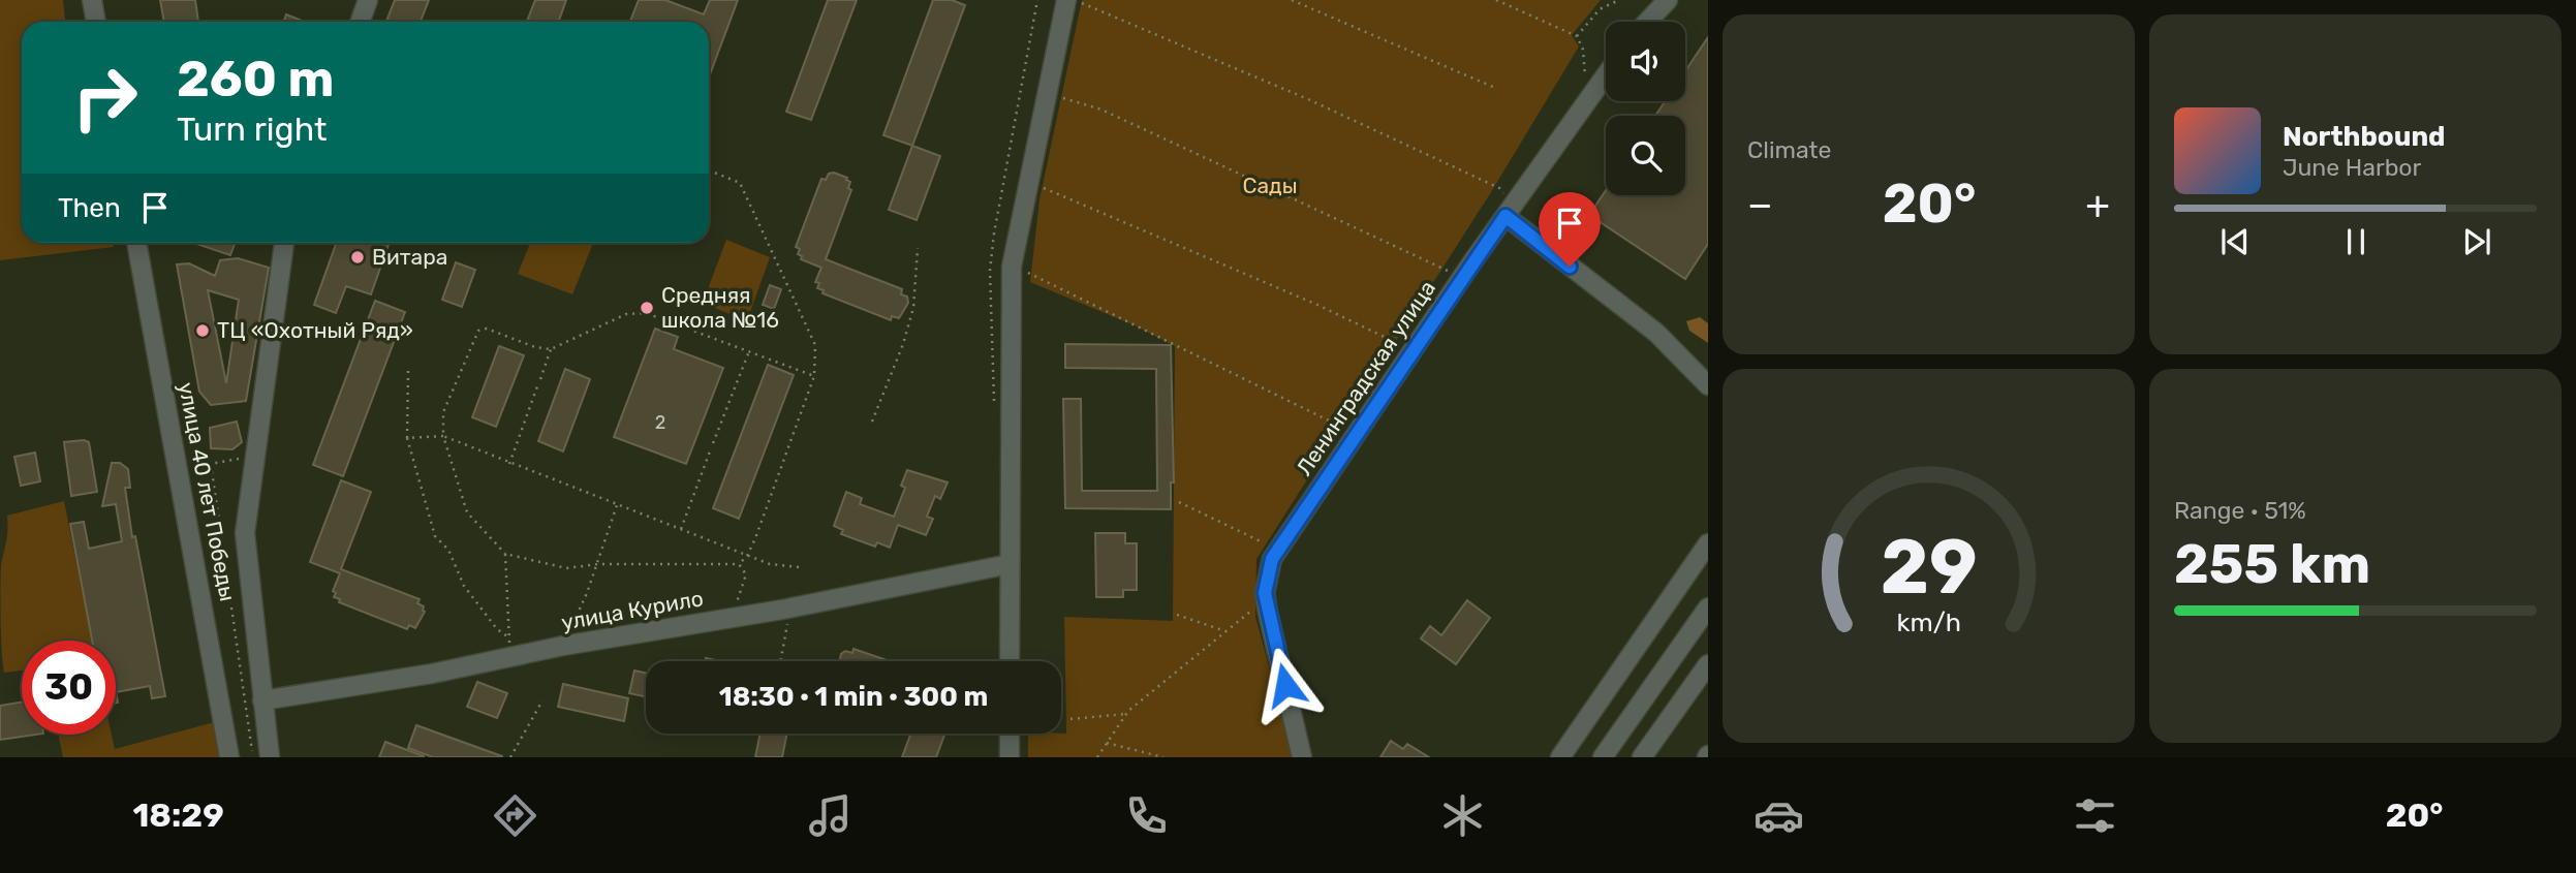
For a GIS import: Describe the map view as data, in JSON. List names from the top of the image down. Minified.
{"streets":{"street":["Ленинградская улица","улица 40 лет Победы","улица Курило"]},"crossings":[["улица 40 лет Победы","улица Курило"]],"parks":["Сады"],"places":["Витара","Средняя школа №16","ТЦ «Охотный Ряд»"],"house_numbers":["2"],"page":{"tile":["Climate",["Range · 51%","255 km"]],"turn":["260 m","Turn right"],"song":["Northbound","June Harbor"],"then":"Then","heat":["−","20°","+"],"limit":"30","trip":"18:30 · 1 min · 300 m","tabs":["18:29","20°"],"gauge":["29","km/h"]}}
